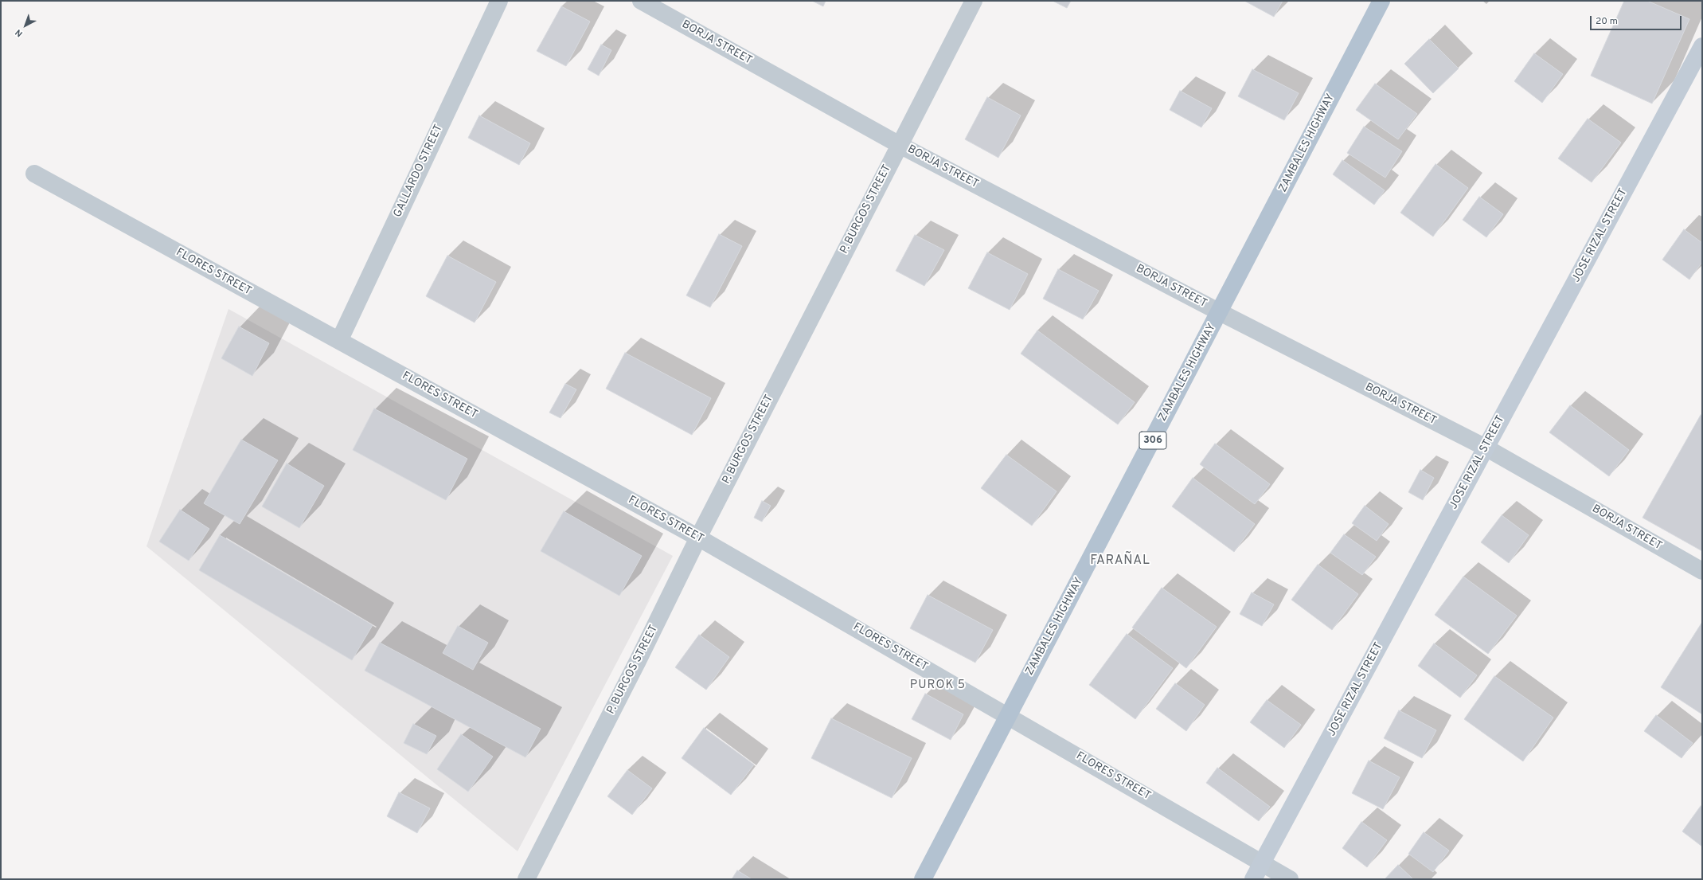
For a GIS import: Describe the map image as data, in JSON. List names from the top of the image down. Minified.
{"streets":{"main road":["ZAMBALES HIGHWAY","306"],"street":["BORJA STREET","GALLARDO STREET","P. BURGOS STREET","JOSE RIZAL STREET","FLORES STREET"]},"crossings":[["BORJA STREET","ZAMBALES HIGHWAY"],["BORJA STREET","P. BURGOS STREET"],["BORJA STREET","JOSE RIZAL STREET"],["ZAMBALES HIGHWAY","FLORES STREET"],["GALLARDO STREET","FLORES STREET"],["P. BURGOS STREET","FLORES STREET"],["JOSE RIZAL STREET","FLORES STREET"]],"districts":["FARAÑAL","PUROK 5"],"scale_bar":"20 m","north":"bottom left"}
